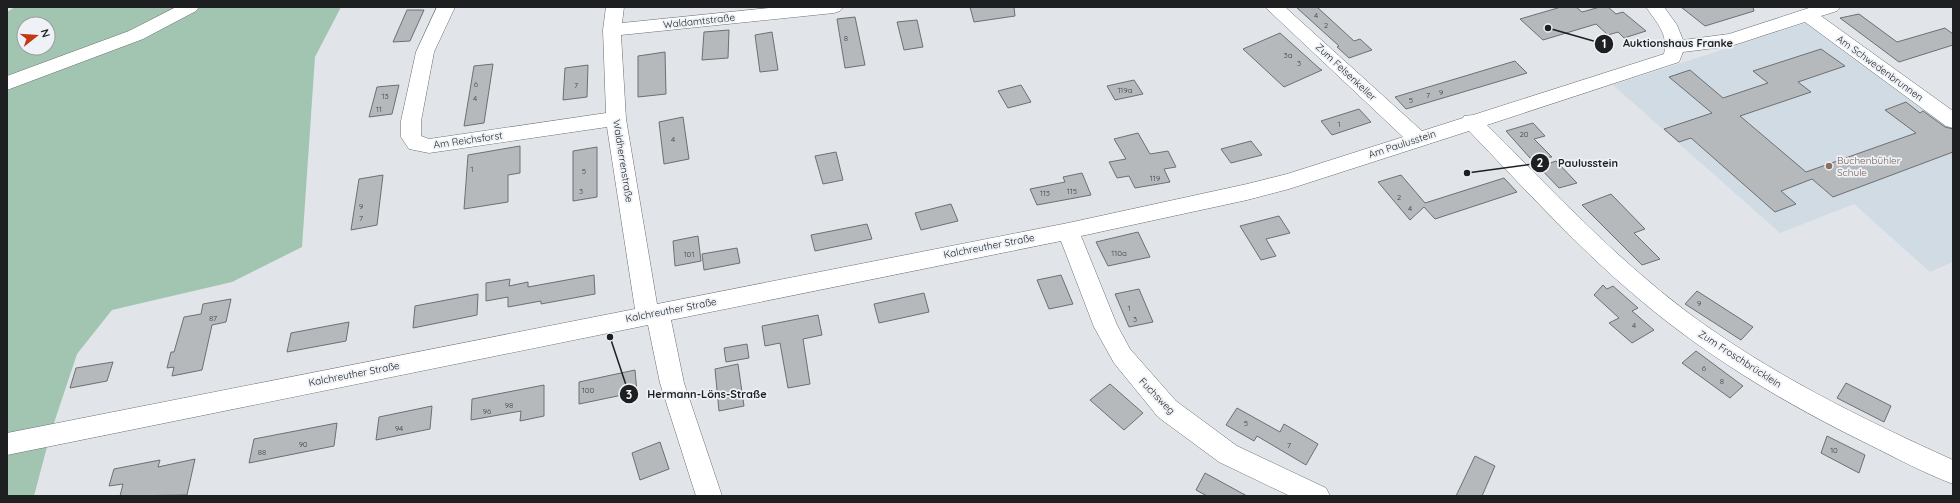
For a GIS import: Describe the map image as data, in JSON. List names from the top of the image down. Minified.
{"streets":{"street":["Waldamtstraße","Am Schwedenbrunnen","Zum Felsenkeller","Am Reichsforst","Am Paulusstein","Waldherrenstraße","Kalchreuther Straße","Zum Froschbrücklein","Fuchsweg"]},"crossings":[["Waldamtstraße","Waldherrenstraße"],["Zum Felsenkeller","Am Paulusstein"],["Am Reichsforst","Waldherrenstraße"],["Am Paulusstein","Kalchreuther Straße"],["Am Paulusstein","Zum Froschbrücklein"],["Waldherrenstraße","Kalchreuther Straße"],["Kalchreuther Straße","Fuchsweg"]],"places":["Auktionshaus Franke","Buchenbühler Schule","Paulusstein","Hermann-Löns-Straße"],"house_numbers":["4","2","8","3a","3","6","7","119a","9","7","13","4","5","11","1","20","4","1","5","119","3","115","113","2","9","4","7","110a","101","9","1","87","3","4","6","8","100","98","96","5","94","90","7","10","88"],"north":"right"}
